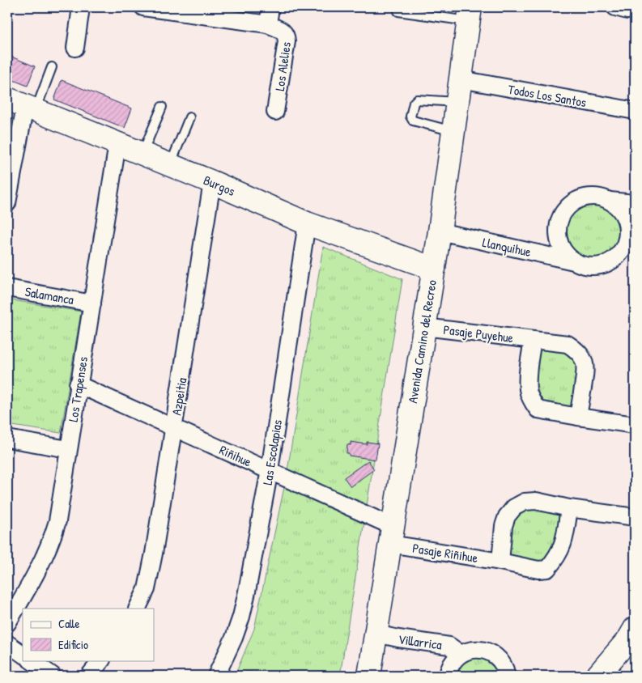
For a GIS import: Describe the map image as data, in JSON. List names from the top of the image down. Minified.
{"streets":{"street":["Los Alelies","Todos Los Santos","Burgos","Llanquihue","Salamanca","Pasaje Puyehue","Avenida Camino del Recreo","Los Trapenses","Azpeitia","Las Escolapias","Riñihue","Pasaje Riñihue","Villarrica"]},"crossings":[["Todos Los Santos","Avenida Camino del Recreo"],["Burgos","Avenida Camino del Recreo"],["Burgos","Los Trapenses"],["Burgos","Azpeitia"],["Burgos","Las Escolapias"],["Llanquihue","Avenida Camino del Recreo"],["Salamanca","Los Trapenses"],["Pasaje Puyehue","Avenida Camino del Recreo"],["Avenida Camino del Recreo","Riñihue"],["Avenida Camino del Recreo","Pasaje Riñihue"],["Avenida Camino del Recreo","Villarrica"],["Los Trapenses","Riñihue"],["Azpeitia","Riñihue"],["Las Escolapias","Riñihue"],["Riñihue","Pasaje Riñihue"]],"legend":["Calle","Edificio"]}
